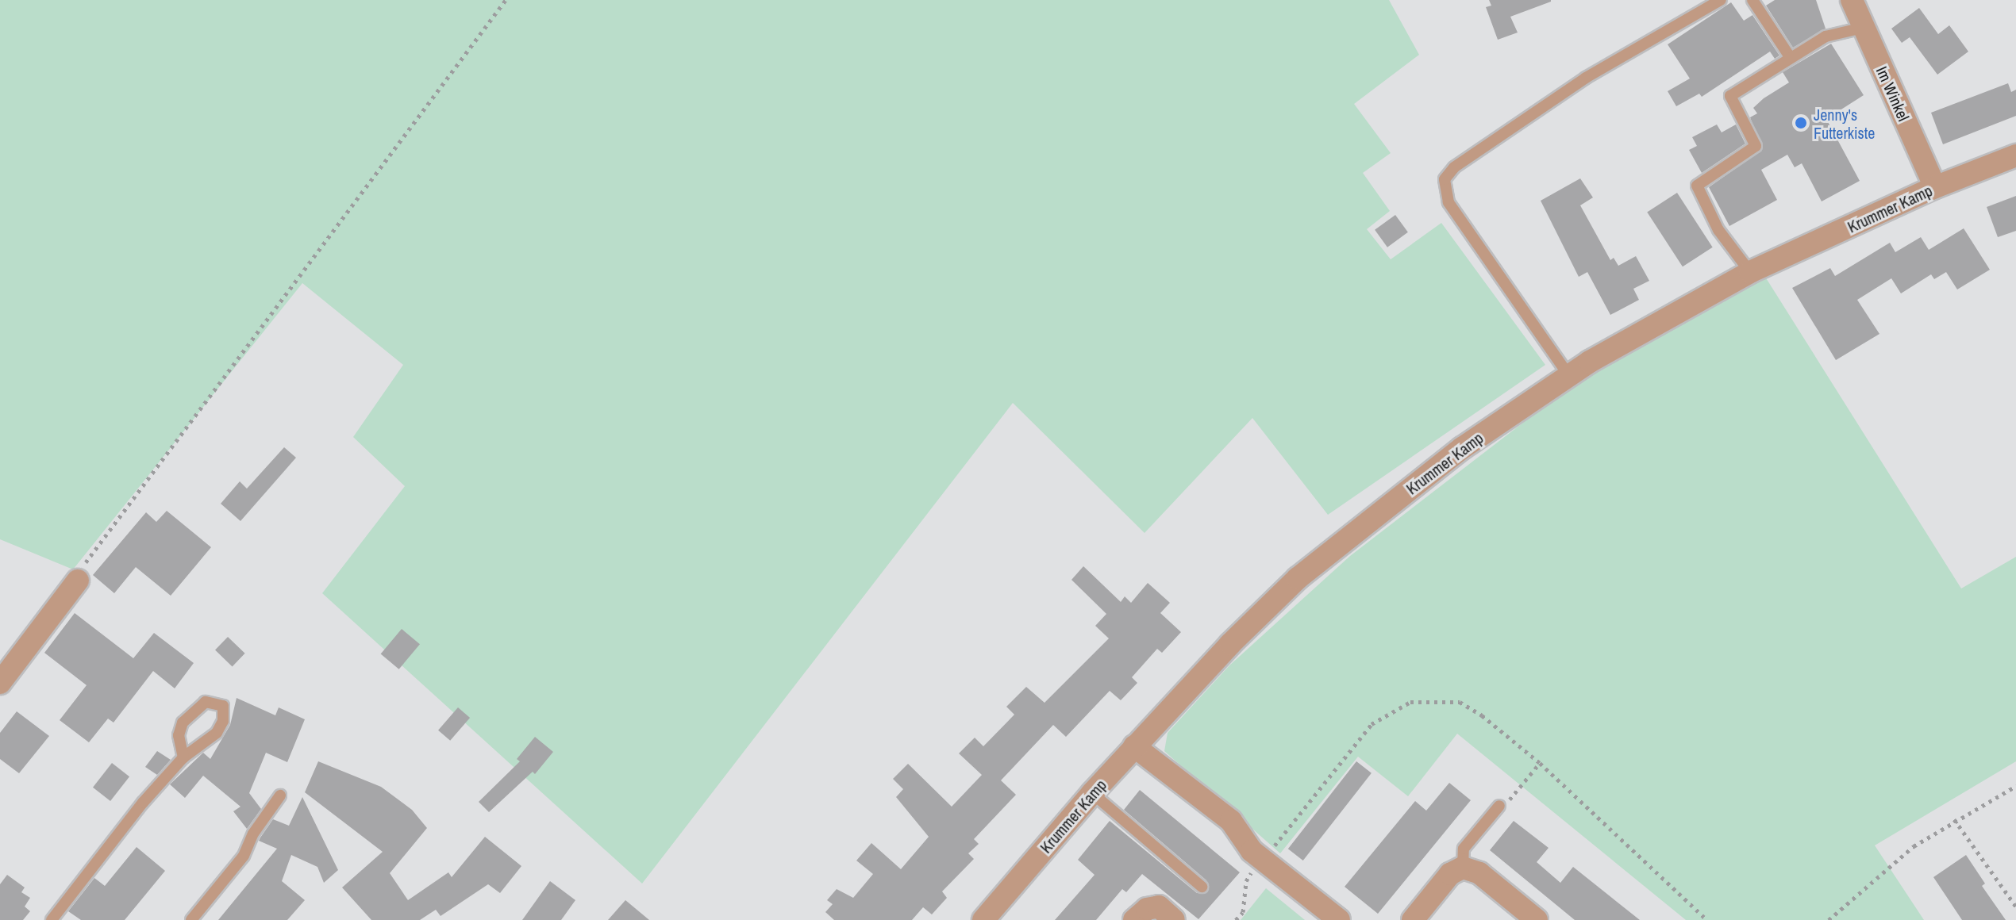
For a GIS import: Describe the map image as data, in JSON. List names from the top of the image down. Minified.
{"streets":{"street":["Im Winkel","Krummer Kamp"]},"crossings":[["Im Winkel","Krummer Kamp"]],"places":["Jenny's Futterkiste"]}
